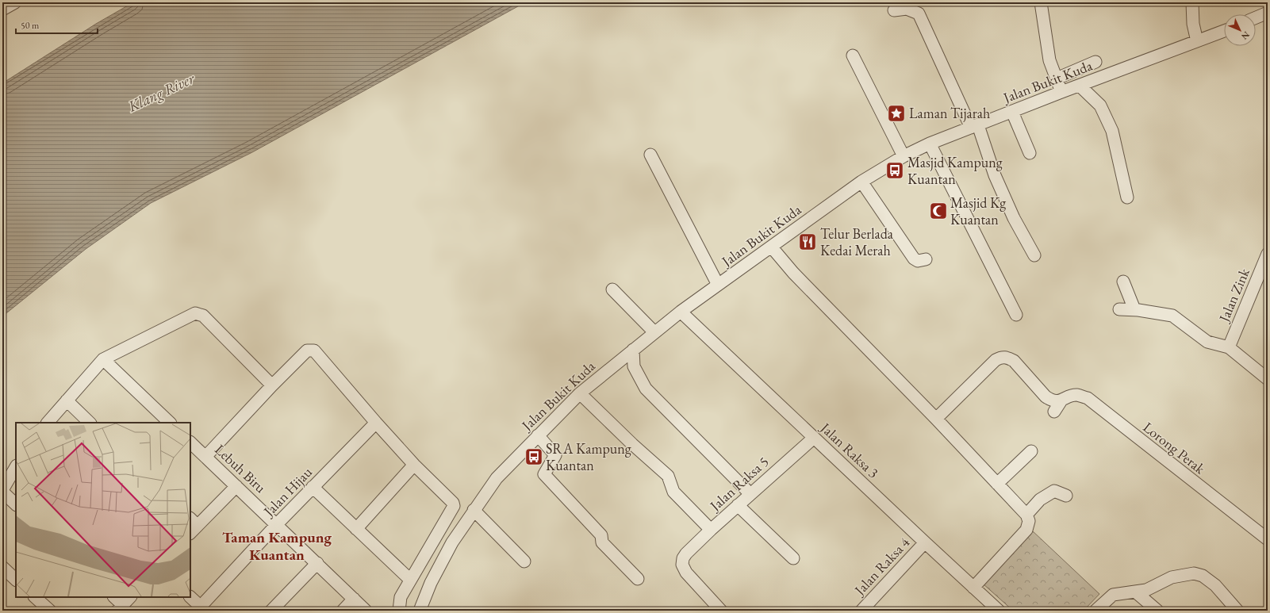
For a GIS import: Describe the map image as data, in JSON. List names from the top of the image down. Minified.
{"streets":{"street":["Jalan Bukit Kuda","Jalan Zink","Lorong Perak","Jalan Raksa 3","Lebuh Biru","Jalan Raksa 5","Jalan Hijau","Jalan Raksa 4"]},"crossings":[["Jalan Bukit Kuda","Jalan Raksa 3"],["Jalan Raksa 3","Jalan Raksa 5"],["Jalan Raksa 3","Jalan Raksa 4"],["Lebuh Biru","Jalan Hijau"]],"districts":["Taman Kampung Kuantan"],"water":["Klang River"],"places":{"place":["Laman Tijarah"],"bus stop":["Masjid Kampung Kuantan","SRA Kampung Kuantan"],"mosque":["Masjid Kg Kuantan"],"restaurant":["Telur Berlada Kedai Merah"]},"scale_bar":"50 m","north":"bottom right"}
